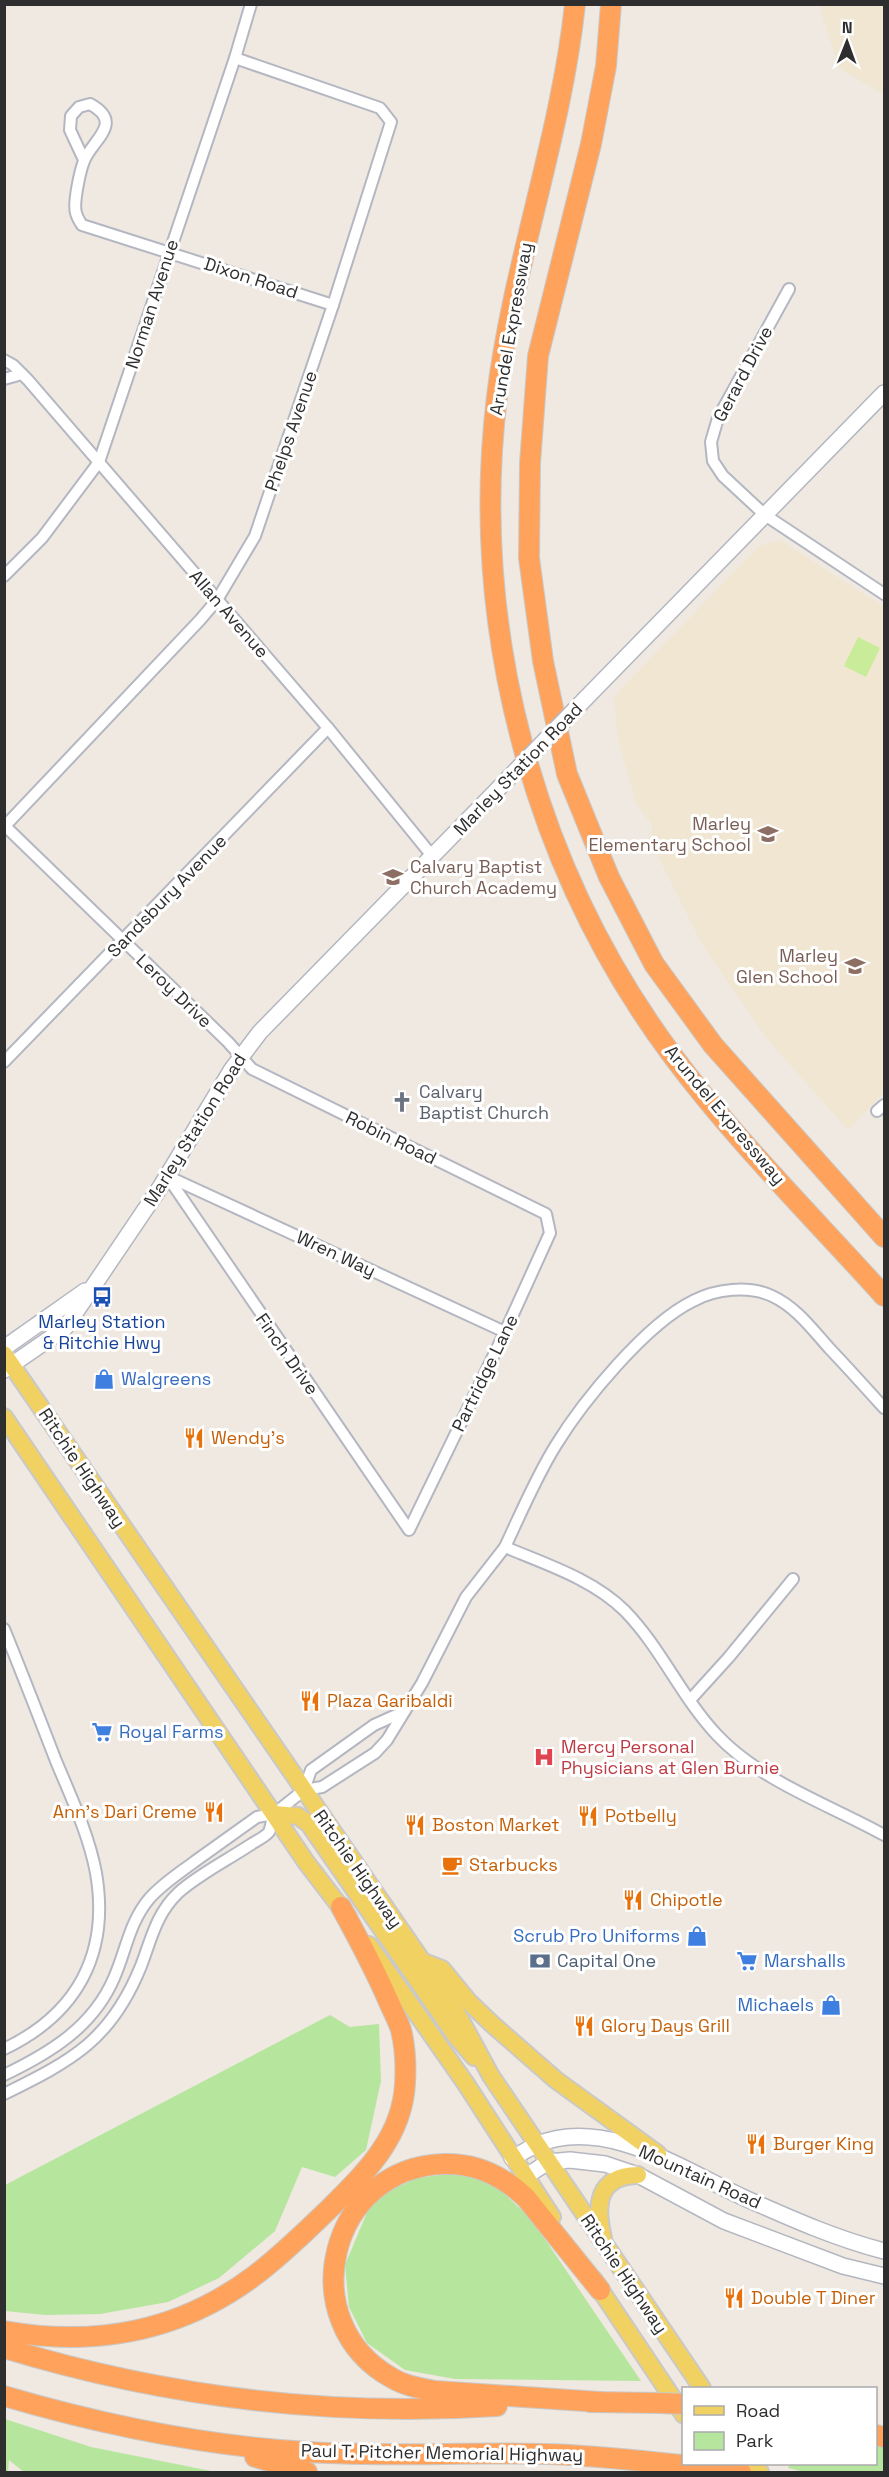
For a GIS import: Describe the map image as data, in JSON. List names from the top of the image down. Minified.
{"streets":{"highway":["Arundel Expressway","Paul T. Pitcher Memorial Highway"],"main road":["Marley Station Road","Ritchie Highway","Mountain Road"],"street":["Dixon Road","Norman Avenue","Gerard Drive","Phelps Avenue","Allan Avenue","Sandsbury Avenue","Leroy Drive","Robin Road","Wren Way","Finch Drive","Partridge Lane"]},"crossings":[["Dixon Road","Norman Avenue"],["Dixon Road","Phelps Avenue"],["Norman Avenue","Phelps Avenue"],["Norman Avenue","Allan Avenue"],["Gerard Drive","Marley Station Road"],["Phelps Avenue","Allan Avenue"],["Phelps Avenue","Leroy Drive"],["Allan Avenue","Marley Station Road"],["Allan Avenue","Sandsbury Avenue"],["Marley Station Road","Leroy Drive"],["Marley Station Road","Robin Road"],["Marley Station Road","Wren Way"],["Marley Station Road","Finch Drive"],["Marley Station Road","Ritchie Highway"],["Sandsbury Avenue","Leroy Drive"],["Leroy Drive","Robin Road"],["Robin Road","Partridge Lane"],["Wren Way","Finch Drive"],["Wren Way","Partridge Lane"],["Finch Drive","Partridge Lane"],["Ritchie Highway","Mountain Road"]],"places":{"school or university":["Marley Elementary School","Calvary Baptist Church Academy","Marley Glen School"],"church":["Calvary Baptist Church"],"bus stop":["Marley Station & Ritchie Hwy"],"shop":["Walgreens","Scrub Pro Uniforms","Michaels"],"restaurant":["Wendy's","Plaza Garibaldi","Ann's Dari Creme","Potbelly","Boston Market","Chipotle","Glory Days Grill","Burger King","Double T Diner"],"supermarket":["Royal Farms","Marshalls"],"hospital":["Mercy Personal Physicians at Glen Burnie"],"cafe":["Starbucks"],"bank":["Capital One"]},"legend":["Road","Park"],"north":"top"}
